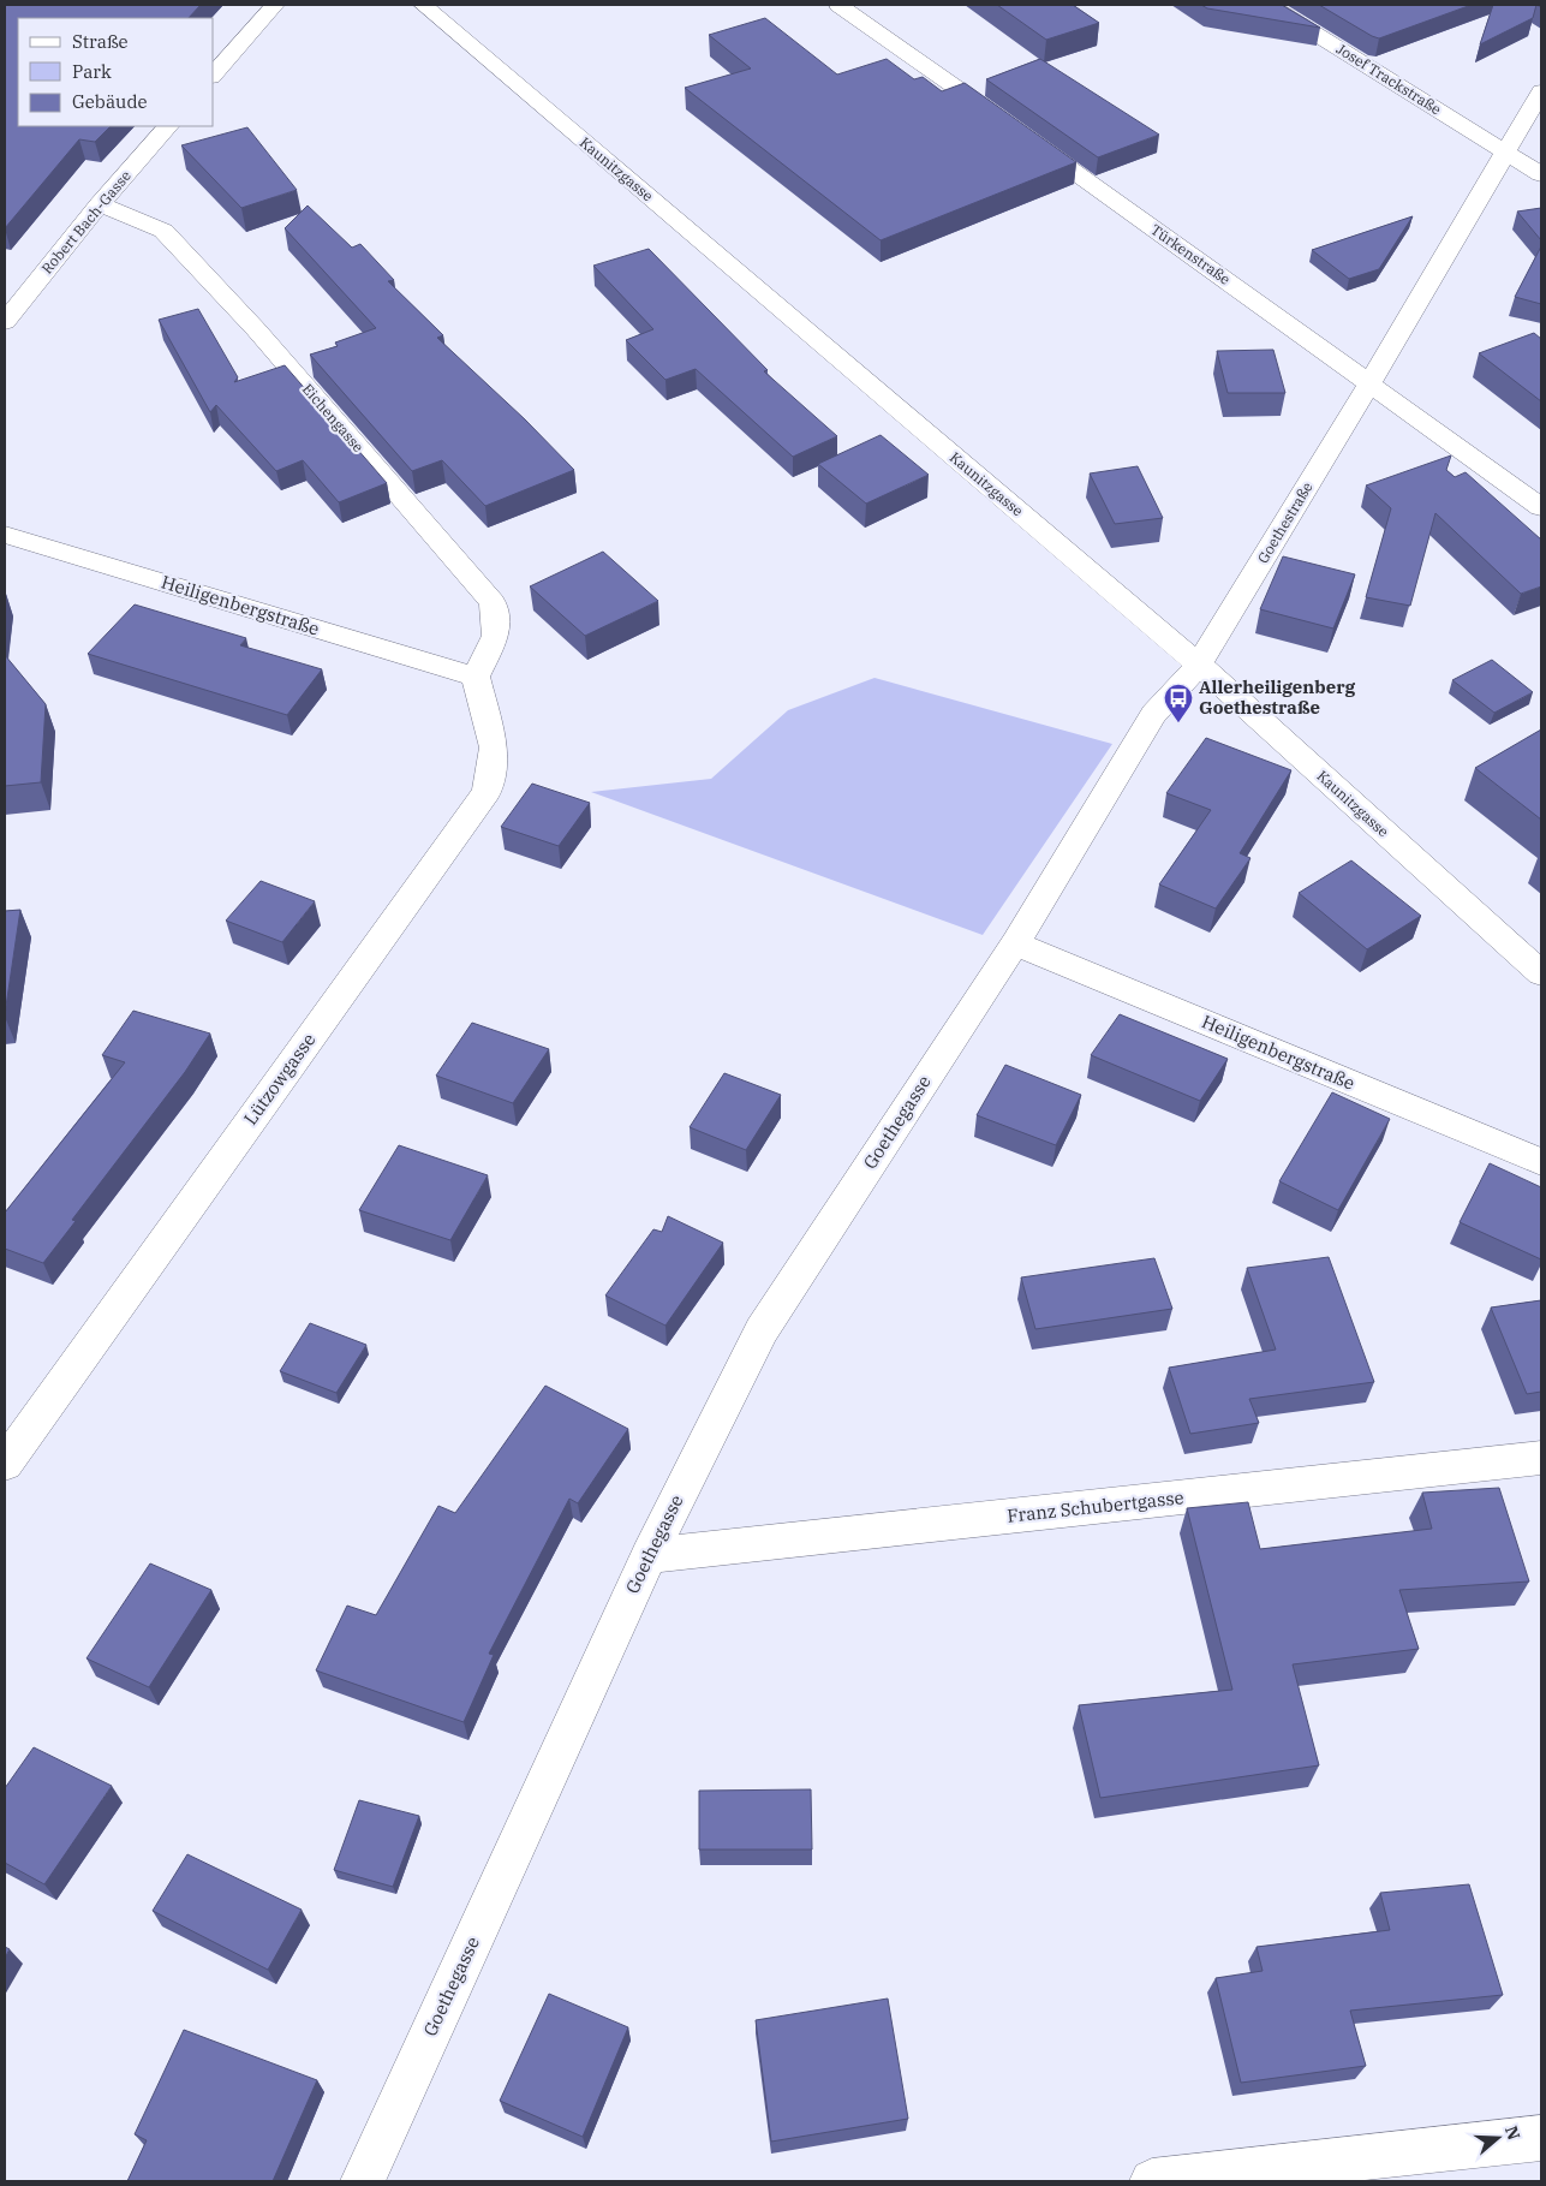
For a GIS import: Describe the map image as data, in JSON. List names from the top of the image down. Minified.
{"streets":{"street":["Josef Trackstraße","Kaunitzgasse","Robert Bach-Gasse","Türkenstraße","Eichengasse","Goethestraße","Heiligenbergstraße","Lützowgasse","Goethegasse","Franz Schubertgasse"]},"crossings":[["Josef Trackstraße","Goethestraße"],["Kaunitzgasse","Goethestraße"],["Robert Bach-Gasse","Eichengasse"],["Türkenstraße","Goethestraße"],["Eichengasse","Heiligenbergstraße"],["Eichengasse","Lützowgasse"],["Goethestraße","Heiligenbergstraße"],["Goethestraße","Goethegasse"],["Heiligenbergstraße","Lützowgasse"],["Heiligenbergstraße","Goethegasse"],["Goethegasse","Franz Schubertgasse"]],"places":{"bus stop":["Allerheiligenberg Goethestraße"]},"legend":["Straße","Park","Gebäude"],"north":"right"}
